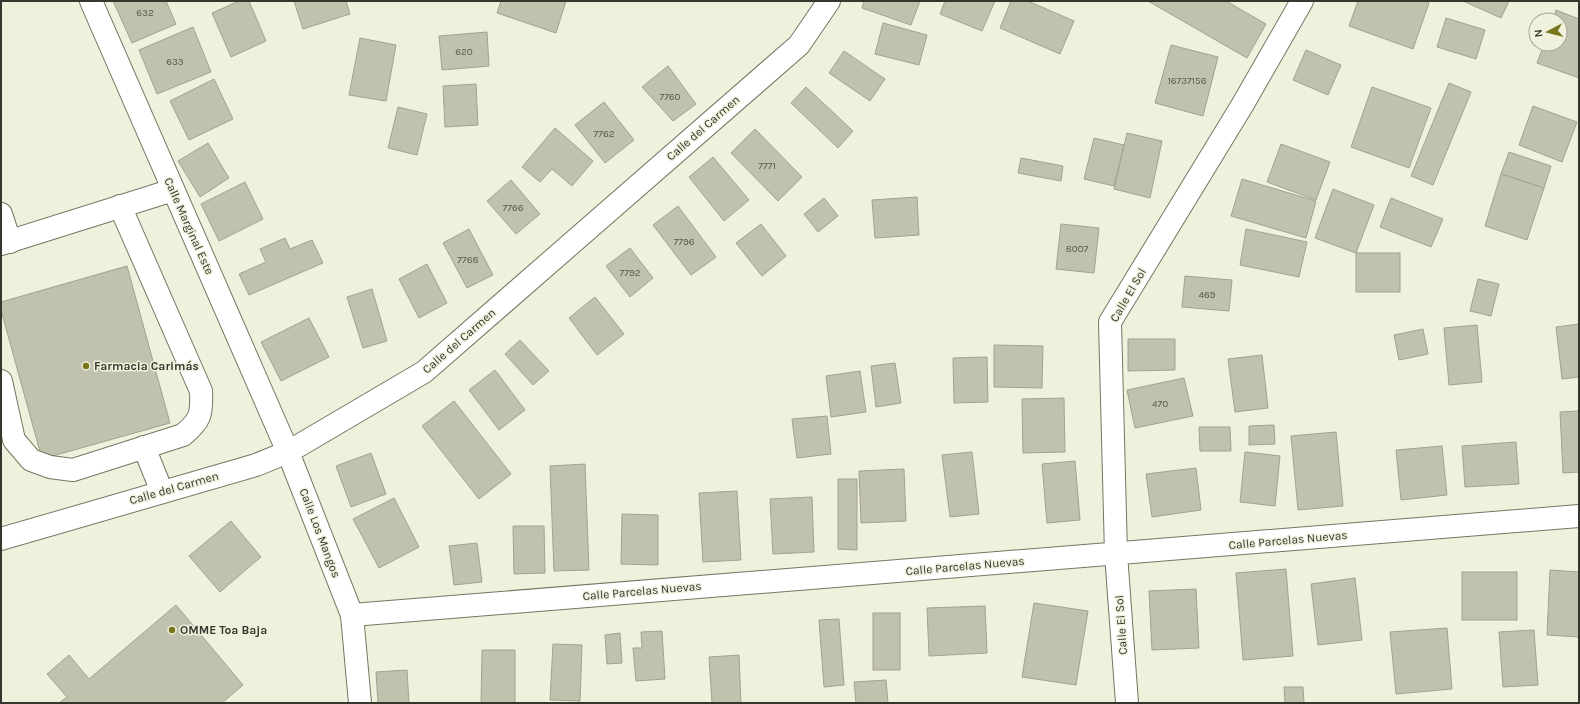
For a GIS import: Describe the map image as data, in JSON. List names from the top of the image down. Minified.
{"streets":{"street":["Calle del Carmen","Calle Marginal Este","Calle El Sol","Calle Los Mangos","Calle Parcelas Nuevas"]},"crossings":[["Calle del Carmen","Calle Marginal Este"],["Calle del Carmen","Calle Los Mangos"],["Calle Marginal Este","Calle Los Mangos"],["Calle El Sol","Calle Parcelas Nuevas"],["Calle Los Mangos","Calle Parcelas Nuevas"]],"places":["Farmacia Carimás","OMME Toa Baja"],"house_numbers":["632","620","633","16737156","7760","7762","7771","7766","7796","8007","7768","7792","469","470"],"north":"left"}
